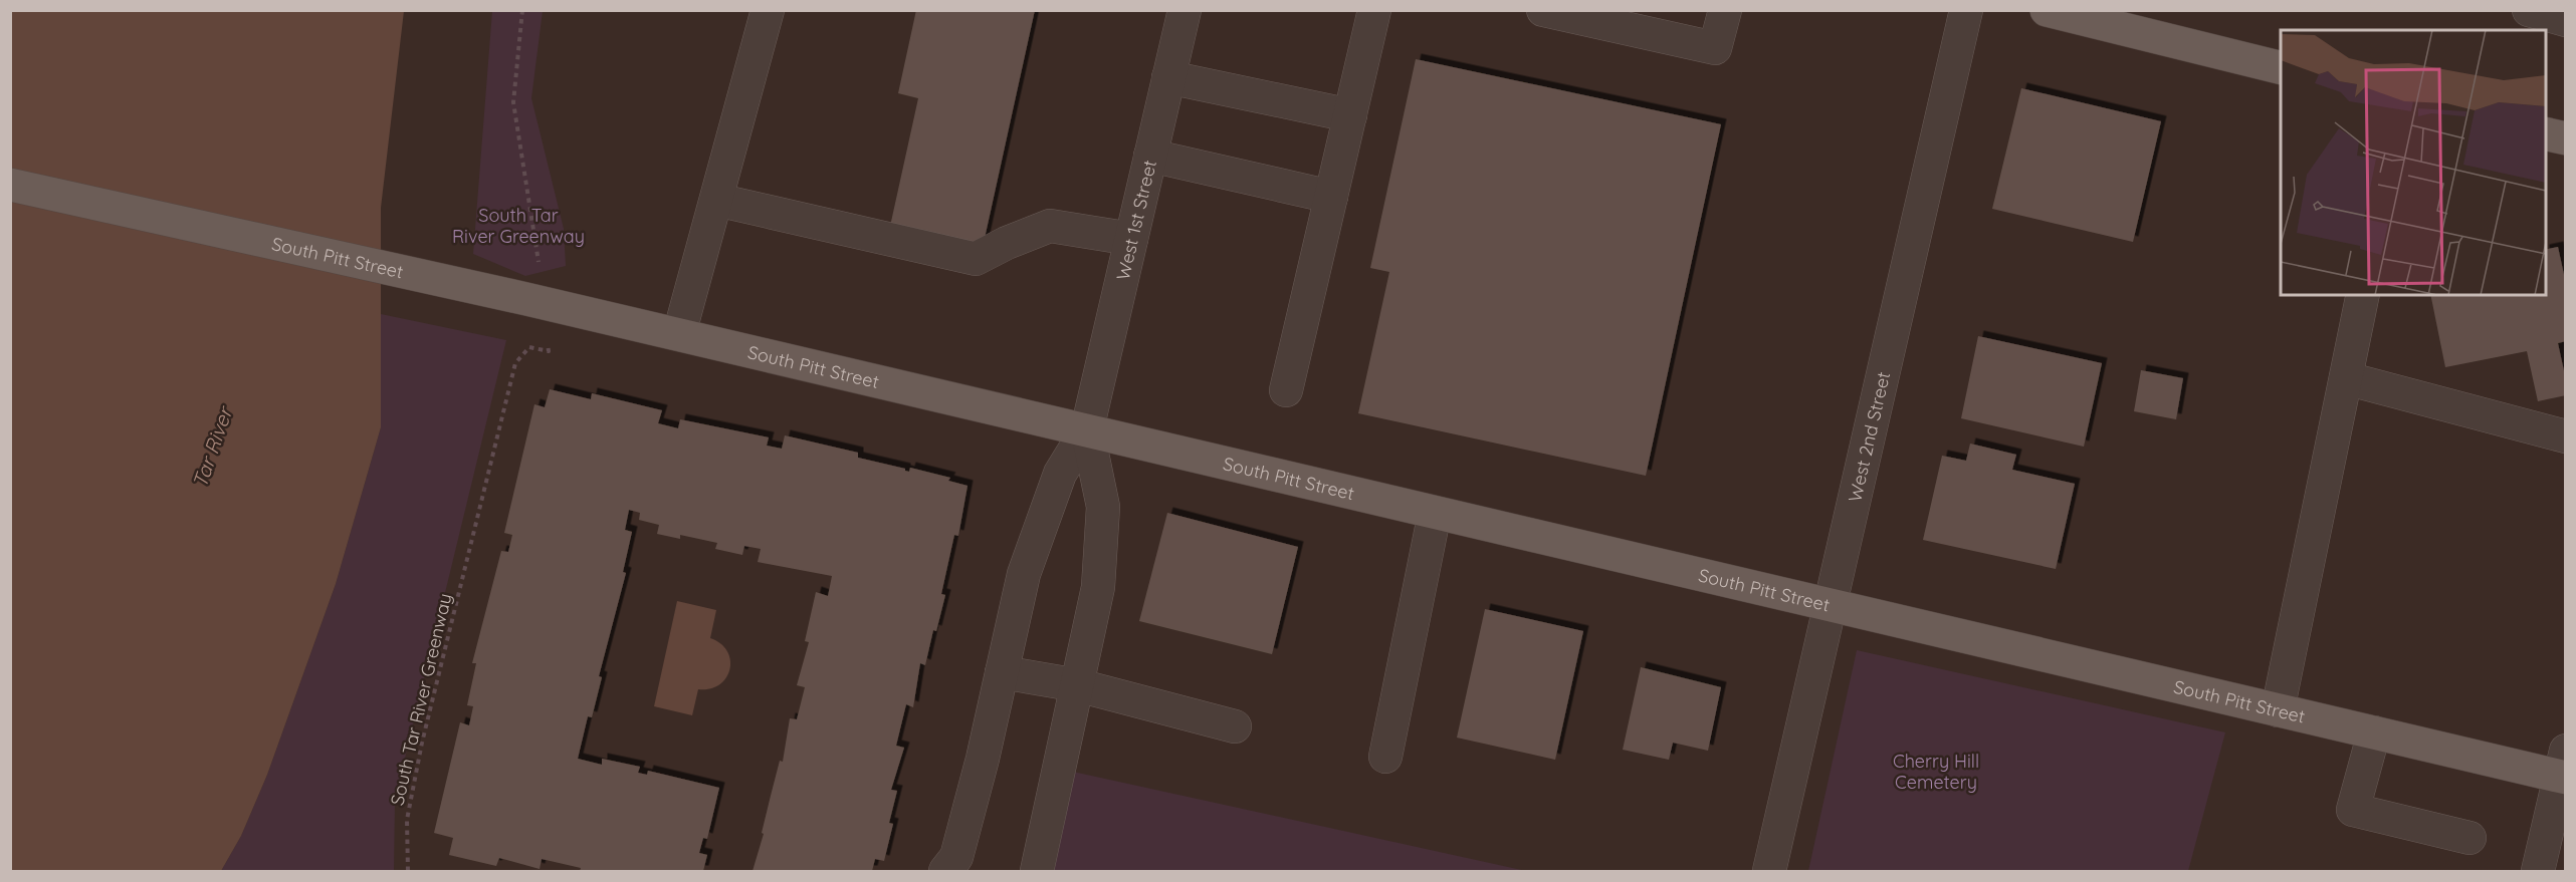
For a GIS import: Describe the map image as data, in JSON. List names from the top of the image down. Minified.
{"streets":{"main road":["South Pitt Street"],"street":["West 1st Street","West 2nd Street"],"path":["South Tar River Greenway"]},"crossings":[["West 1st Street","South Pitt Street"],["South Pitt Street","West 2nd Street"]],"water":["Tar River"],"parks":["South Tar River Greenway","Cherry Hill Cemetery"]}
